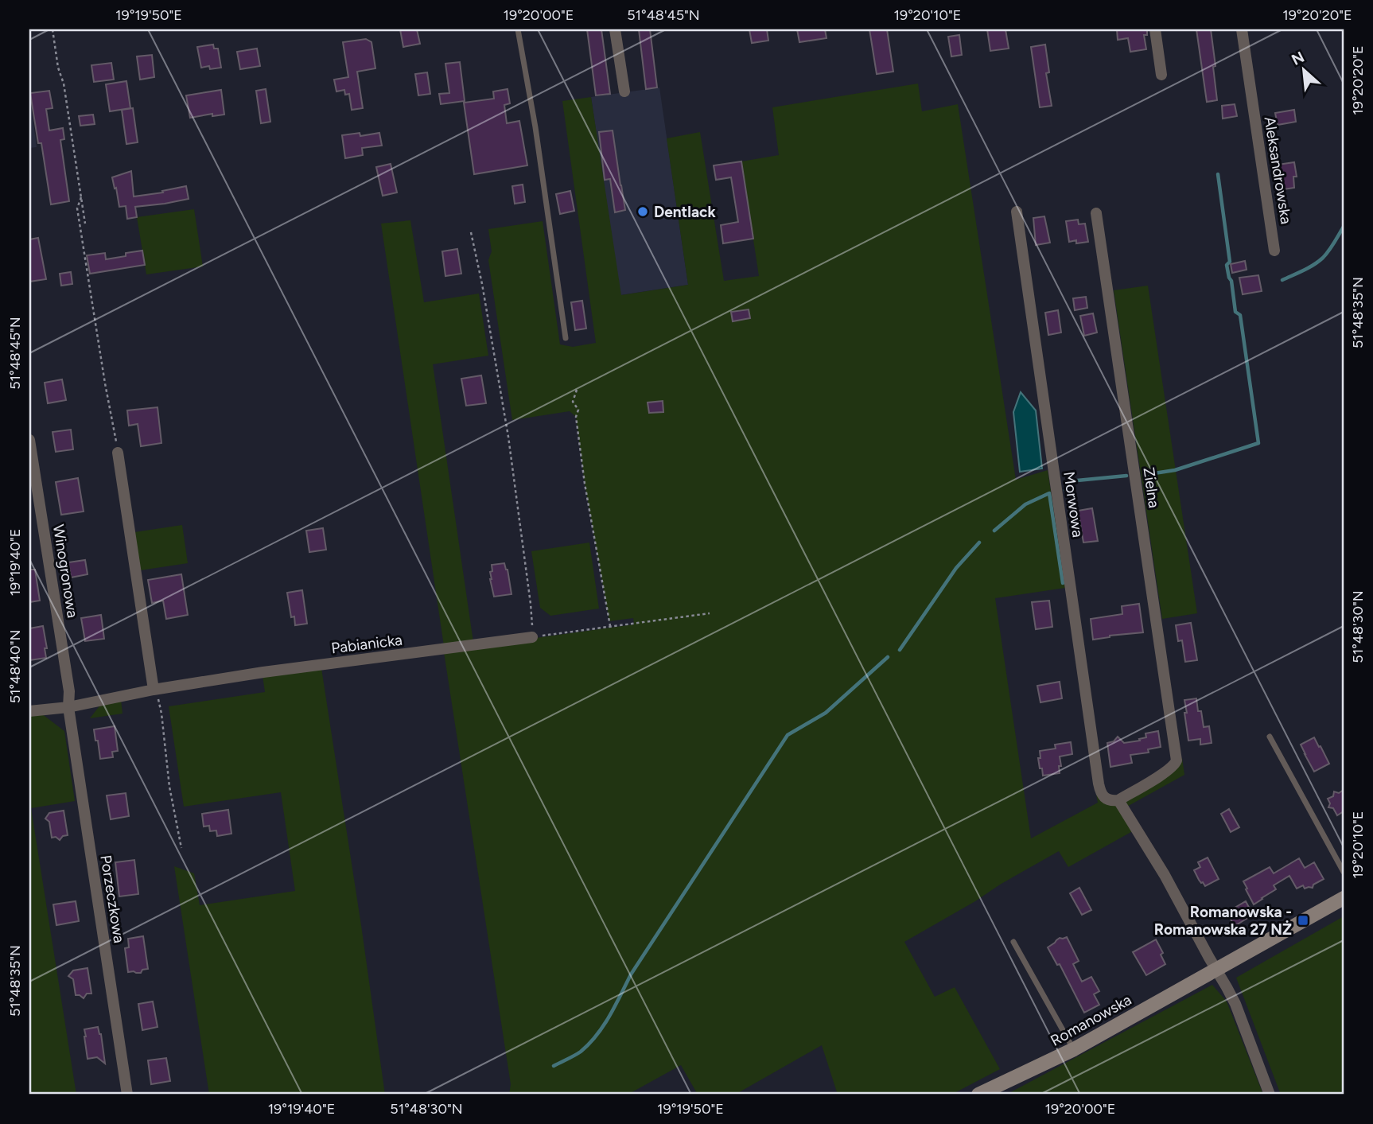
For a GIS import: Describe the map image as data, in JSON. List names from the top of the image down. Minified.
{"streets":{"street":["Aleksandrowska","Zielna","Morwowa","Winogronowa","Pabianicka","Porzeczkowa","Romanowska"]},"crossings":[["Zielna","Morwowa"],["Morwowa","Romanowska"],["Winogronowa","Pabianicka"],["Winogronowa","Porzeczkowa"],["Pabianicka","Porzeczkowa"]],"places":{"other":["Dentlack"],"transit":["Romanowska - Romanowska 27 NŻ"]},"north":"top left","coordinates":["19°19'50\"E","19°20'00\"E","51°48'45\"N","19°20'10\"E","19°20'20\"E","51°48'35\"N","19°19'40\"E","51°48'30\"N","51°48'40\"N"]}
